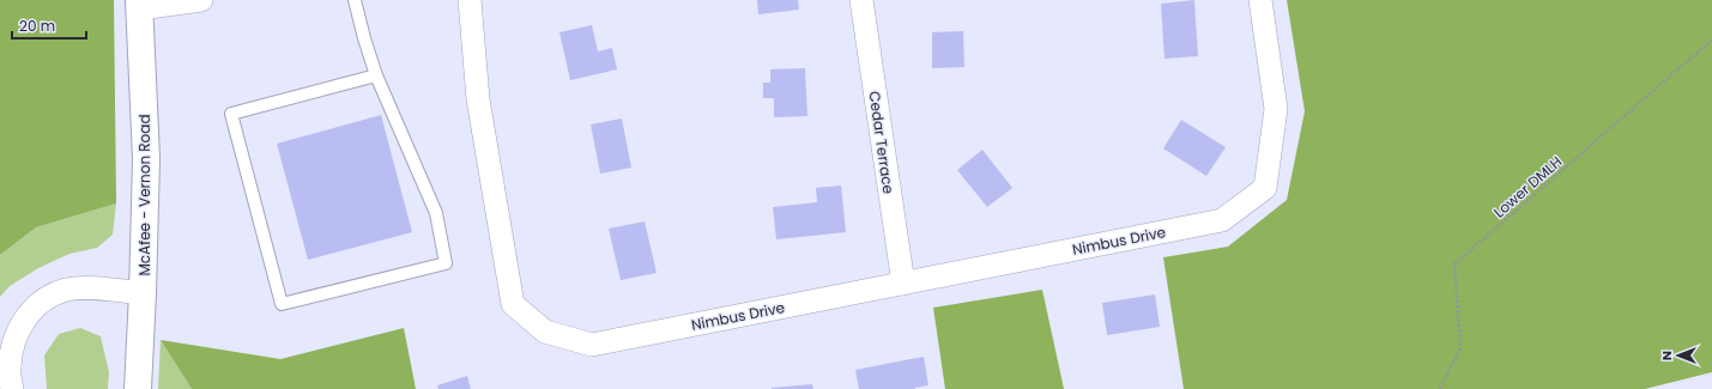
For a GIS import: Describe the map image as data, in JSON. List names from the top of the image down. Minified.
{"streets":{"main road":["McAfee - Vernon Road"],"street":["Cedar Terrace","Nimbus Drive"],"path":["Lower DMLH"]},"crossings":[["Cedar Terrace","Nimbus Drive"]],"scale_bar":"20 m","north":"left"}
